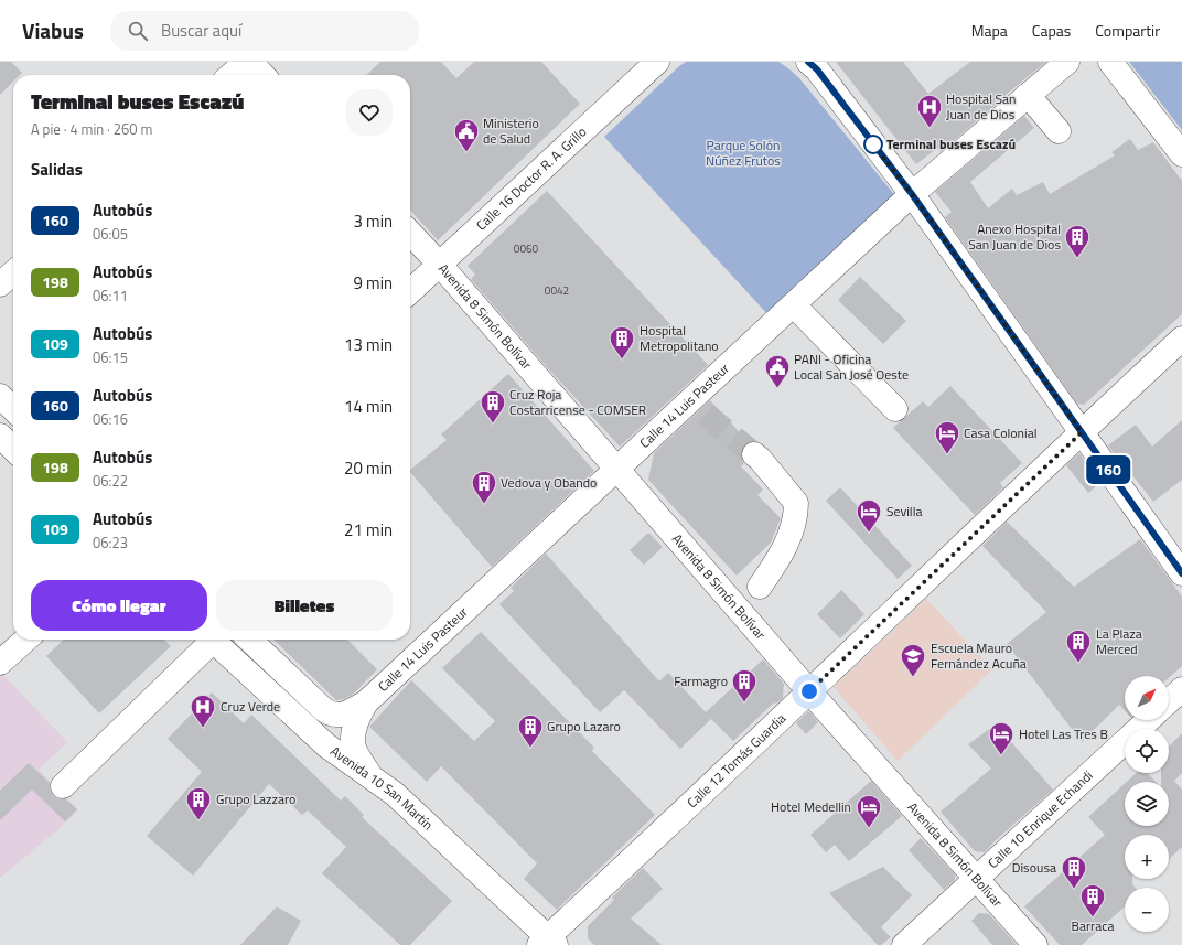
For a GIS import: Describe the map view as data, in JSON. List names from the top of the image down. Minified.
{"streets":{"street":["Calle 16 Doctor R. A. Grillo","Avenida 8 Simón Bolívar","Calle 14 Luis Pasteur","Calle 12 Tomás Guardia","Avenida 10 San Martín","Calle 10 Enrique Echandi"]},"crossings":[["Calle 16 Doctor R. A. Grillo","Avenida 8 Simón Bolívar"],["Avenida 8 Simón Bolívar","Calle 14 Luis Pasteur"],["Avenida 8 Simón Bolívar","Calle 12 Tomás Guardia"],["Avenida 8 Simón Bolívar","Calle 10 Enrique Echandi"],["Calle 14 Luis Pasteur","Avenida 10 San Martín"],["Calle 12 Tomás Guardia","Avenida 10 San Martín"]],"parks":["Parque Solón Núñez Frutos"],"places":{"hospital":["Hospital San Juan de Dios","Cruz Verde"],"other":["Terminal buses Escazú"],"public building":["Ministerio de Salud","PANI - Oficina Local San José Oeste"],"building":["Anexo Hospital San Juan de Dios","Hospital Metropolitano","Cruz Roja Costarricense - COMSER","Vedova y Obando","La Plaza Merced","Farmagro","Grupo Lazaro","Grupo Lazzaro","Disousa","Barraca"],"hotel":["Casa Colonial","Sevilla","Hotel Las Tres B","Hotel Medellin"],"school or university":["Escuela Mauro Fernández Acuña"]},"lines":["bus line 160"],"house_numbers":["0060","0042"],"north":"top right","page":{"header":"Viabus","search":"Buscar aquí","nav":["Mapa","Capas","Compartir"],"on_map":"160","heading":[["Terminal buses Escazú","A pie · 4 min · 260 m"],"Salidas"],"list":[{"mark":"160","name":"Autobús","note":"06:05","value":"3 min"},{"mark":"198","name":"Autobús","note":"06:11","value":"9 min"},{"mark":"109","name":"Autobús","note":"06:15","value":"13 min"},{"mark":"160","name":"Autobús","note":"06:16","value":"14 min"},{"mark":"198","name":"Autobús","note":"06:22","value":"20 min"},{"mark":"109","name":"Autobús","note":"06:23","value":"21 min"}],"buttons":["Cómo llegar","Billetes"],"map_buttons":["+","−"]}}
